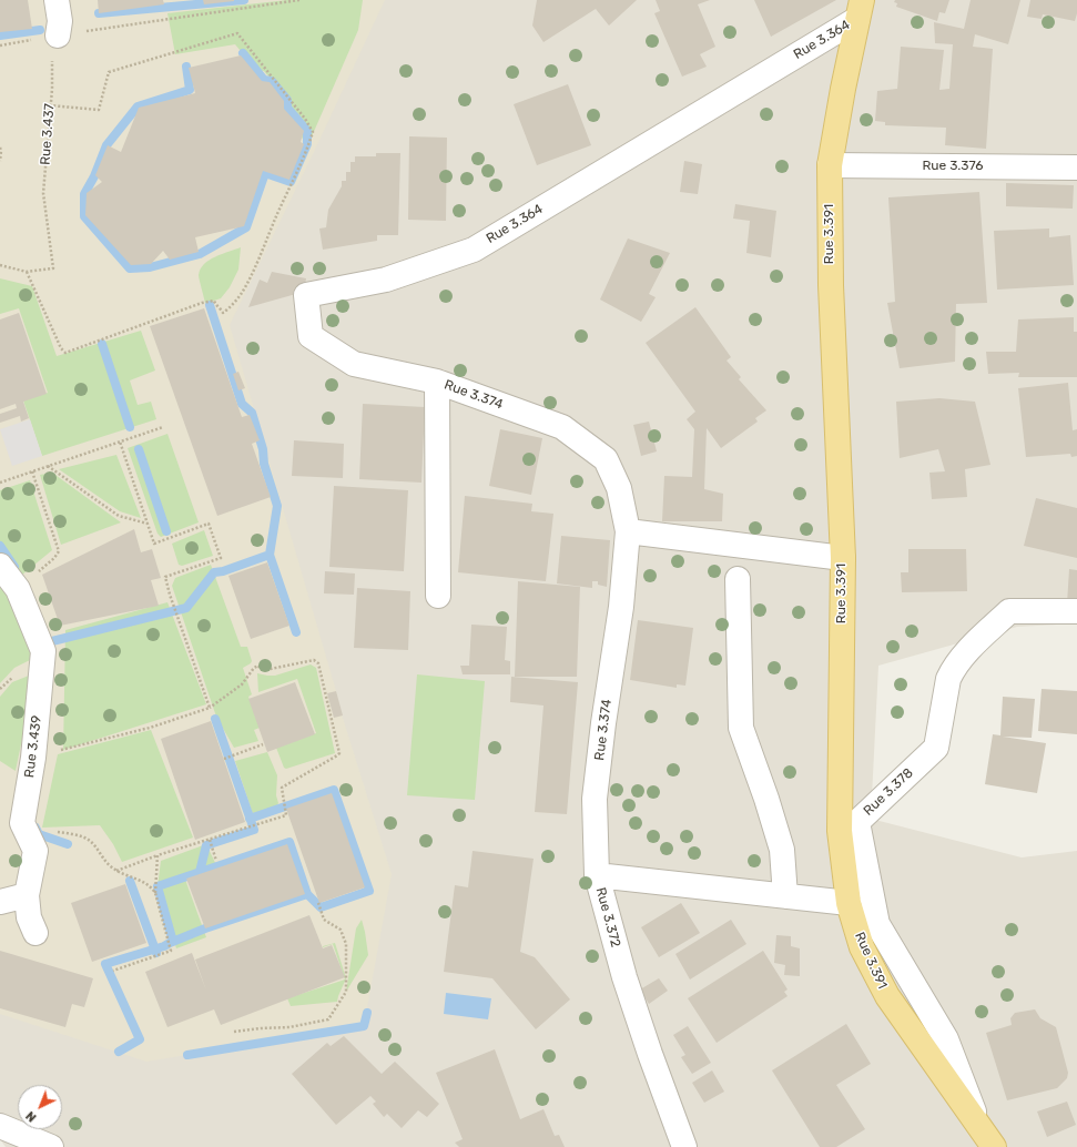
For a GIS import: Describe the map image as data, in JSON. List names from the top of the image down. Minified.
{"streets":{"main road":["Rue 3.391"],"street":["Rue 3.364","Rue 3.376","Rue 3.374","Rue 3.439","Rue 3.378","Rue 3.372"],"path":["Rue 3.437"]},"crossings":[["Rue 3.364","Rue 3.391"],["Rue 3.364","Rue 3.374"],["Rue 3.376","Rue 3.391"],["Rue 3.391","Rue 3.378"],["Rue 3.391","Rue 3.372"],["Rue 3.374","Rue 3.372"]],"north":"bottom left"}
